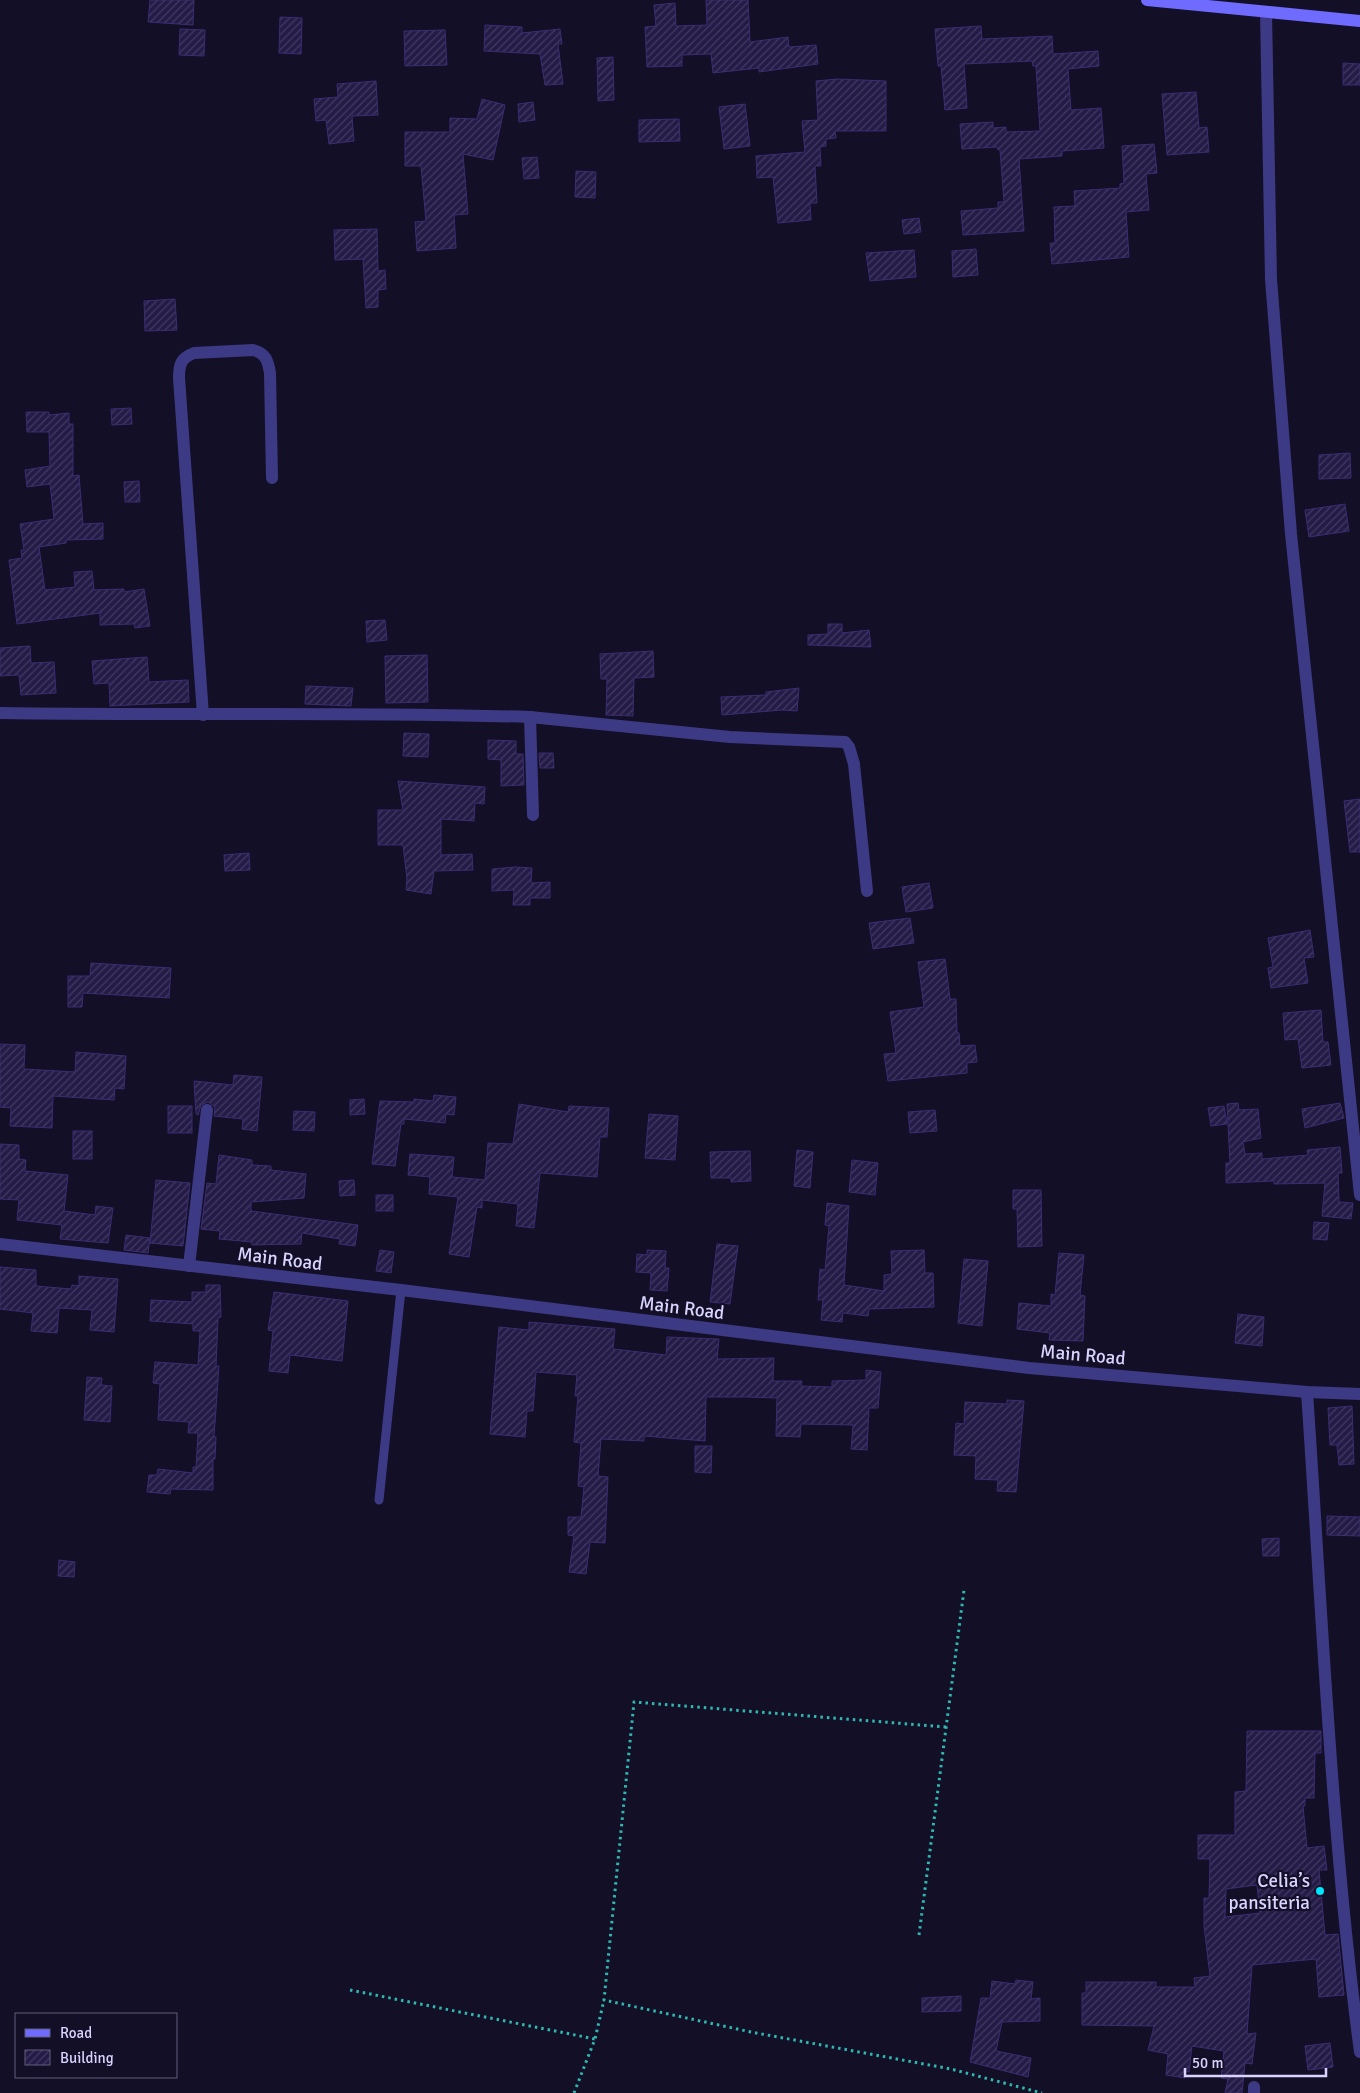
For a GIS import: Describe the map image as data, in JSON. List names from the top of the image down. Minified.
{"streets":{"street":["Main Road"]},"places":["Celia’s pansiteria"],"legend":["Road","Building"],"scale_bar":"50 m"}
